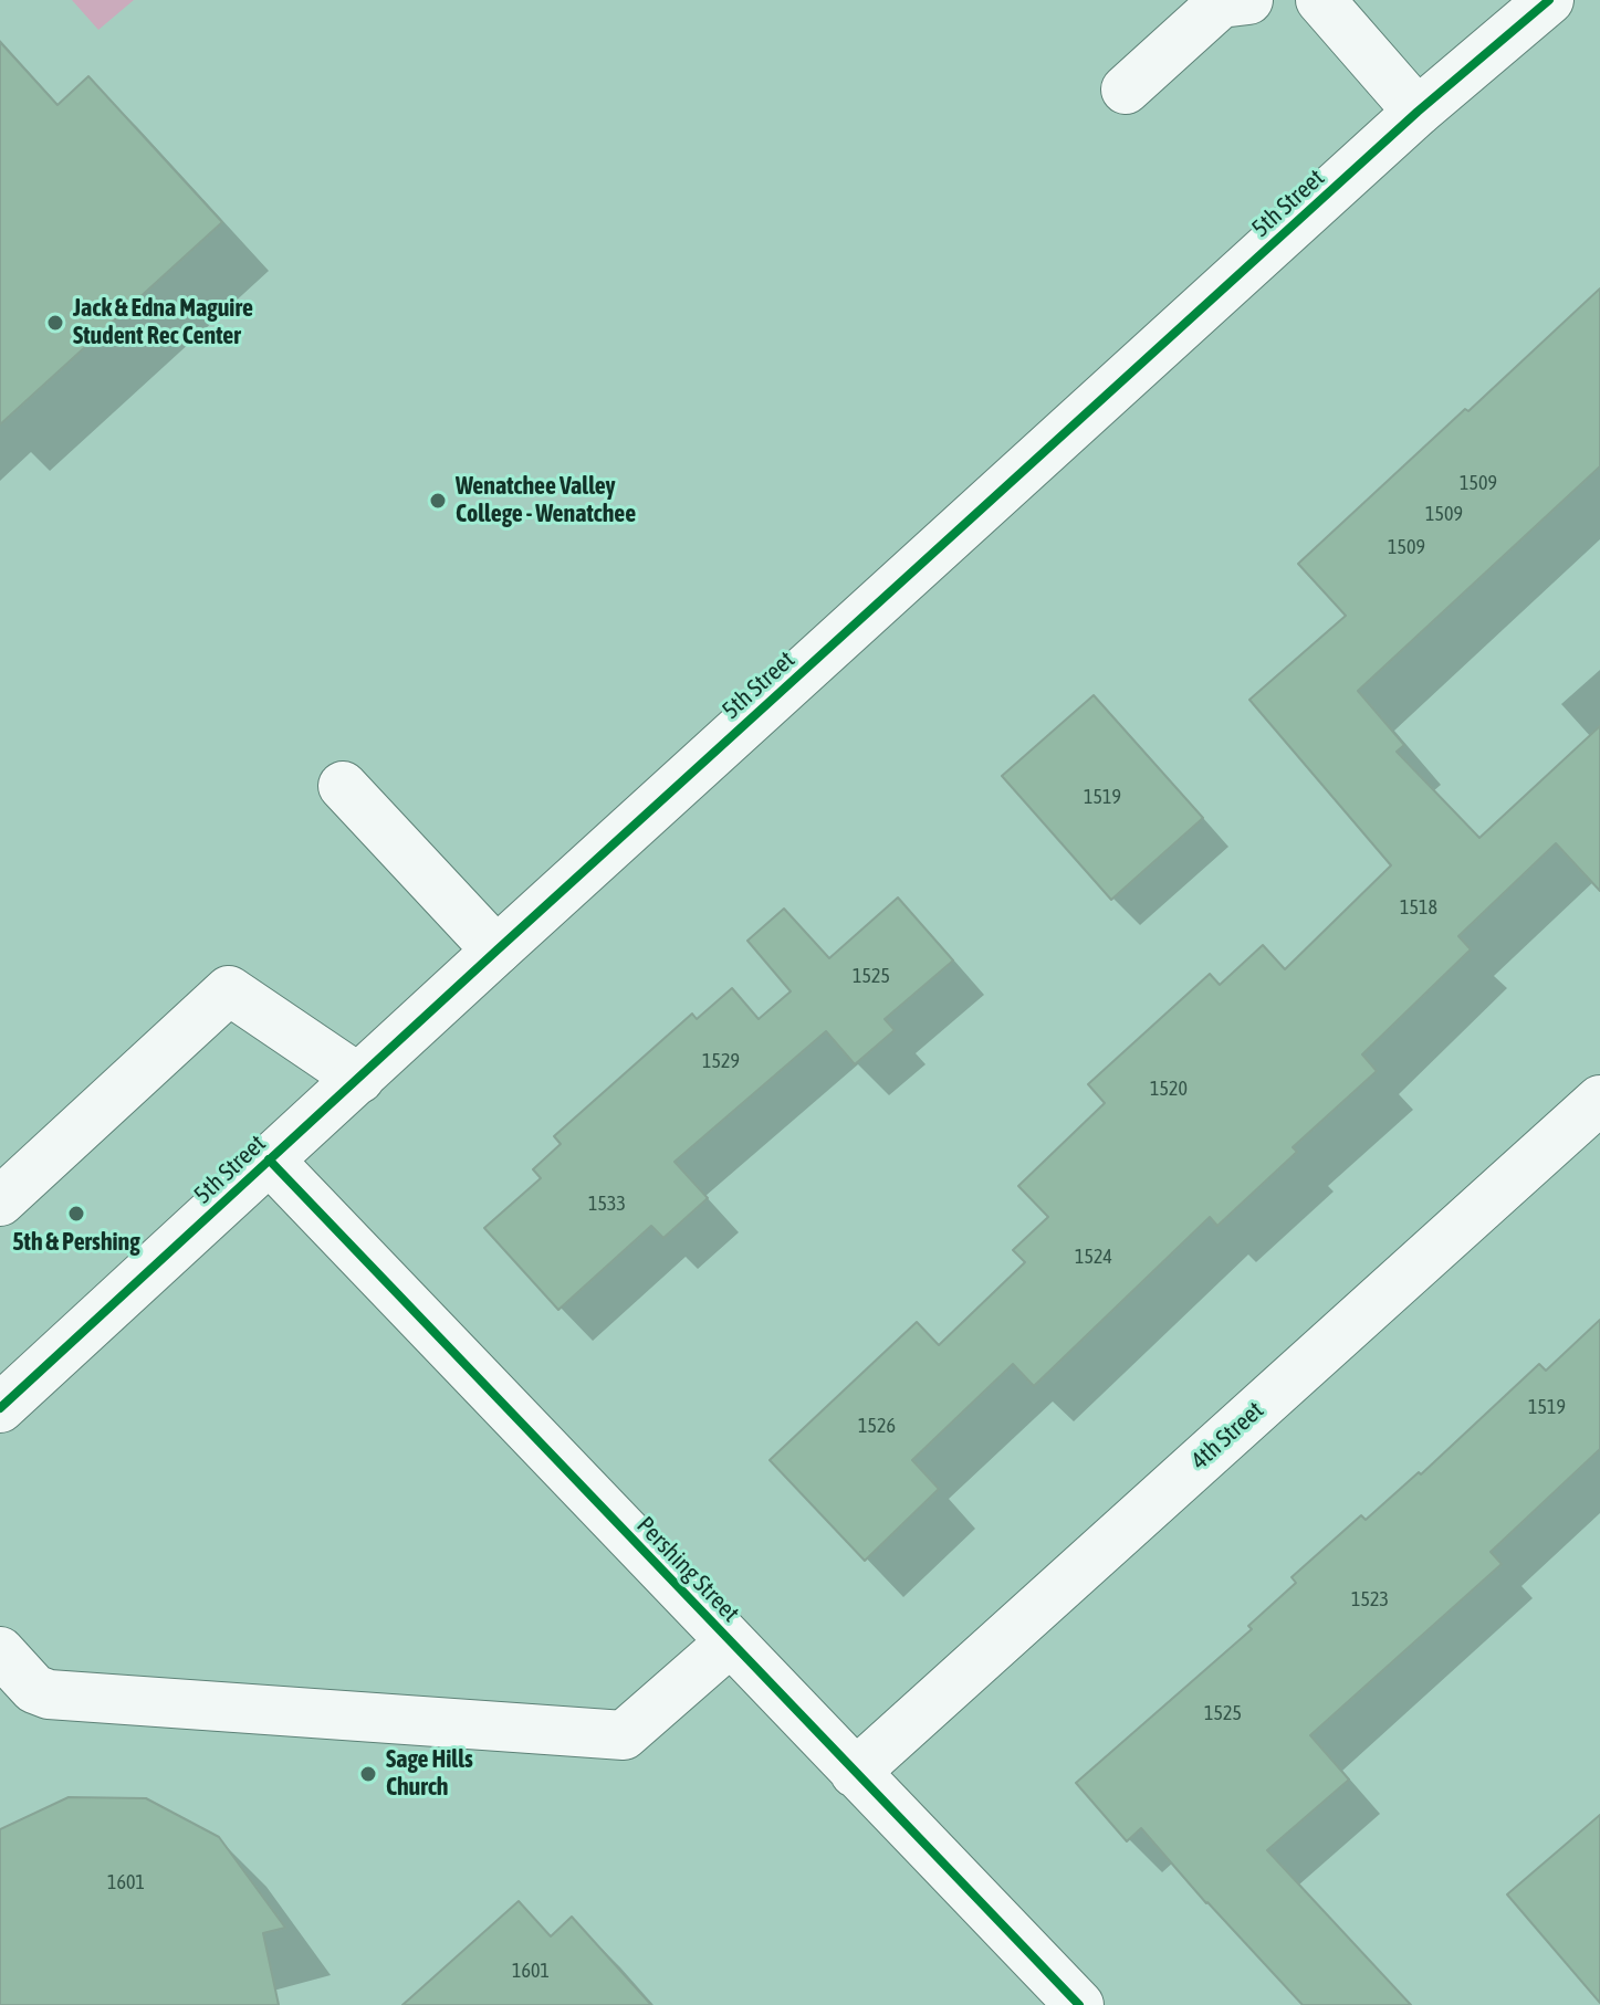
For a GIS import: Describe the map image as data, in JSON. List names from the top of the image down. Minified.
{"streets":{"street":["5th Street","4th Street","Pershing Street"]},"crossings":[["5th Street","Pershing Street"],["4th Street","Pershing Street"]],"places":["Jack & Edna Maguire Student Rec Center","Wenatchee Valley College - Wenatchee","5th & Pershing","Sage Hills Church"],"house_numbers":["1509","1509","1509","1519","1518","1525","1529","1520","1533","1524","1519","1526","1523","1525","1601","1601"]}
